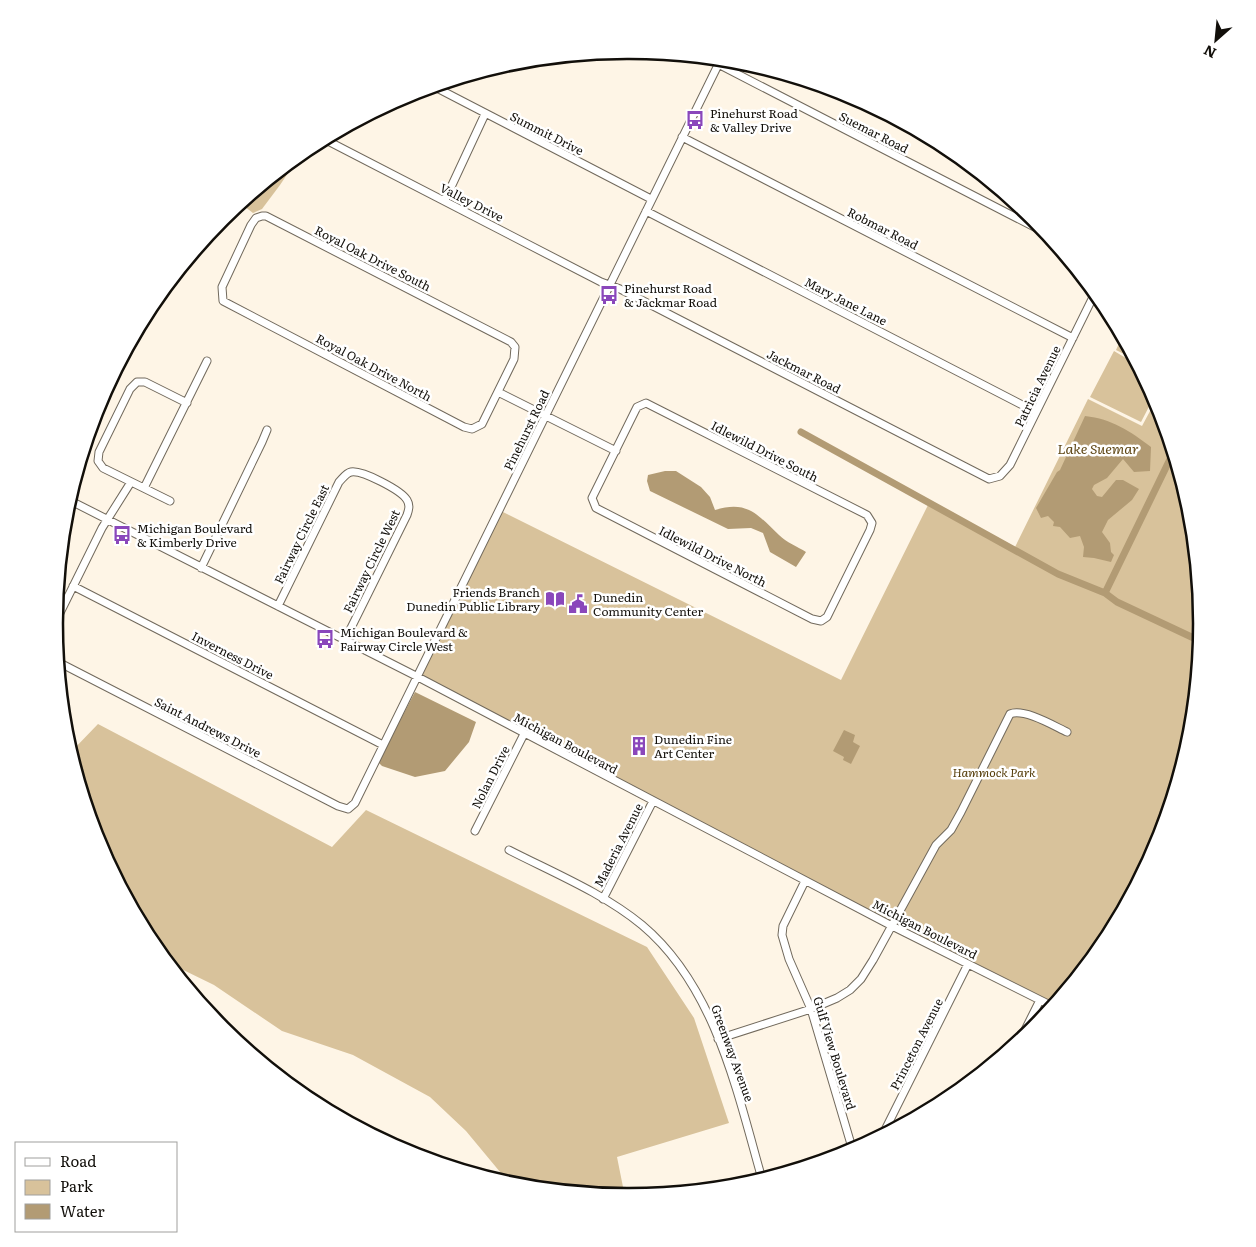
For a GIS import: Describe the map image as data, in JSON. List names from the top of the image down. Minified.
{"streets":{"street":["Suemar Road","Summit Drive","Valley Drive","Robmar Road","Royal Oak Drive South","Mary Jane Lane","Royal Oak Drive North","Jackmar Road","Patricia Avenue","Pinehurst Road","Idlewild Drive South","Fairway Circle East","Idlewild Drive North","Fairway Circle West","Inverness Drive","Saint Andrews Drive","Michigan Boulevard","Nolan Drive","Maderia Avenue","Princeton Avenue","Greenway Avenue","Gulf View Boulevard"]},"crossings":[["Summit Drive","Pinehurst Road"],["Valley Drive","Jackmar Road"],["Valley Drive","Pinehurst Road"],["Robmar Road","Patricia Avenue"],["Robmar Road","Pinehurst Road"],["Royal Oak Drive South","Royal Oak Drive North"],["Mary Jane Lane","Patricia Avenue"],["Mary Jane Lane","Pinehurst Road"],["Jackmar Road","Patricia Avenue"],["Jackmar Road","Pinehurst Road"],["Pinehurst Road","Inverness Drive"],["Pinehurst Road","Saint Andrews Drive"],["Pinehurst Road","Michigan Boulevard"],["Idlewild Drive South","Idlewild Drive North"],["Fairway Circle East","Fairway Circle West"],["Fairway Circle East","Michigan Boulevard"],["Fairway Circle West","Michigan Boulevard"],["Michigan Boulevard","Nolan Drive"],["Michigan Boulevard","Maderia Avenue"],["Michigan Boulevard","Princeton Avenue"],["Michigan Boulevard","Gulf View Boulevard"],["Maderia Avenue","Greenway Avenue"]],"water":["Lake Suemar"],"parks":["Hammock Park"],"places":{"bus stop":["Pinehurst Road & Valley Drive","Pinehurst Road & Jackmar Road","Michigan Boulevard & Kimberly Drive","Michigan Boulevard & Fairway Circle West"],"library":["Friends Branch Dunedin Public Library"],"public building":["Dunedin Community Center"],"building":["Dunedin Fine Art Center"]},"legend":["Road","Park","Water"],"north":"bottom left"}
